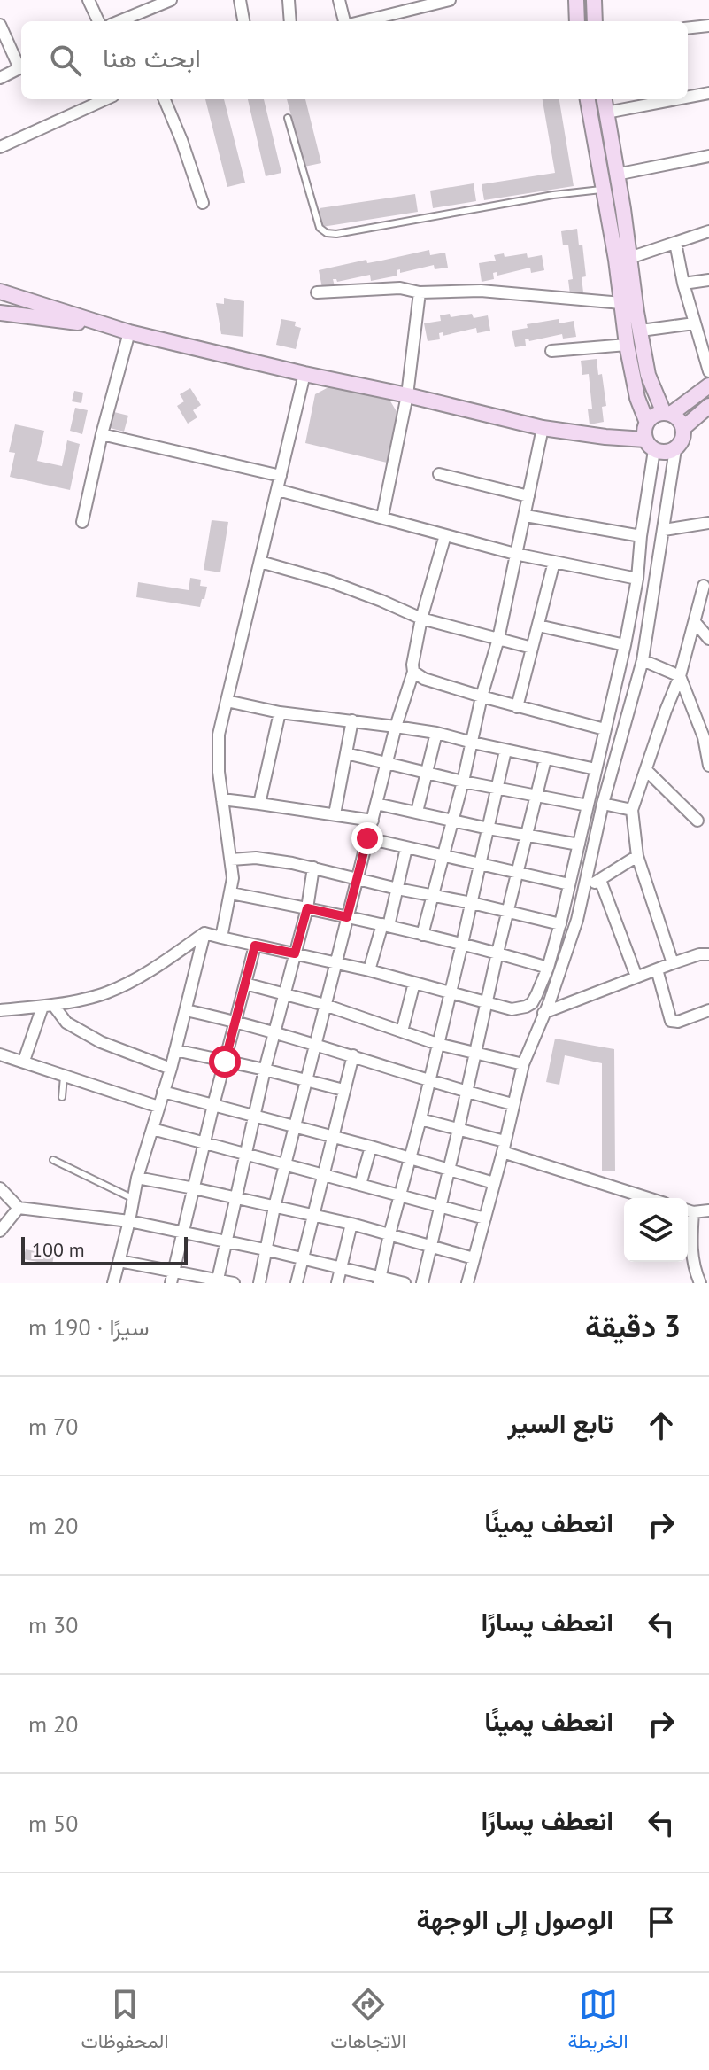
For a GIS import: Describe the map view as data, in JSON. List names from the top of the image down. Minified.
{"scale_bar":"100 m","page":{"search":"ابحث هنا","scale":"100 m","heading":["3 دقيقة","سيرًا · 190 m"],"list":[["تابع السير","70 m"],["انعطف يمينًا","20 m"],["انعطف يسارًا","30 m"],["انعطف يمينًا","20 m"],["انعطف يسارًا","50 m"],"الوصول إلى الوجهة"],"nav":["الخريطة","الاتجاهات","المحفوظات"]}}
